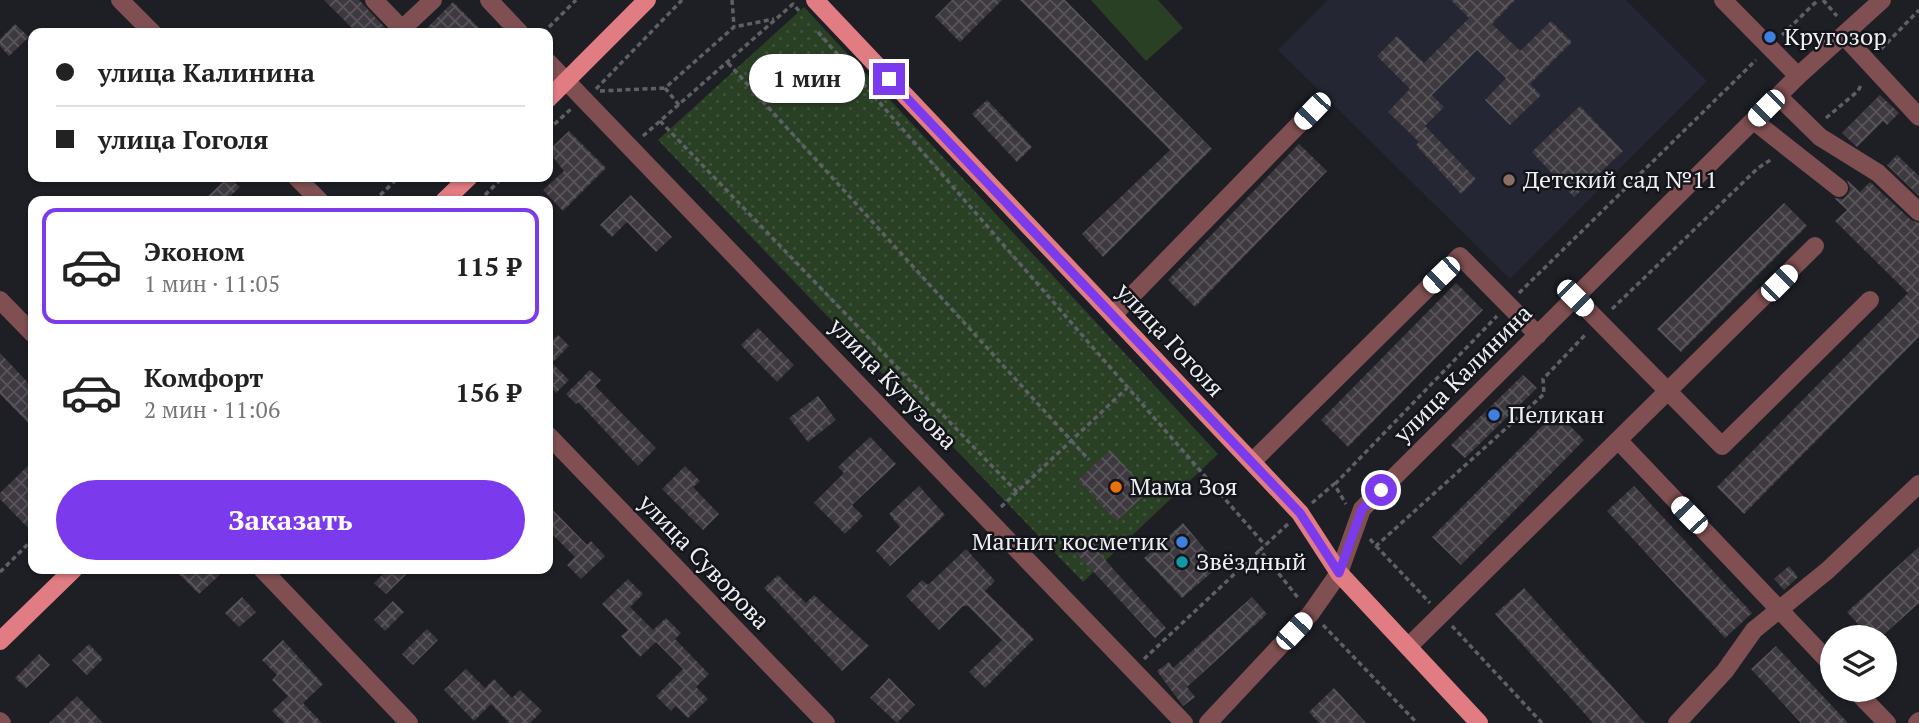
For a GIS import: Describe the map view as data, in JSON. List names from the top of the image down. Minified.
{"streets":{"main road":["улица Гоголя"],"street":["улица Калинина","улица Кутузова","улица Суворова"]},"crossings":[["улица Гоголя","улица Калинина"]],"places":["Кругозор","Детский сад №11","Пеликан","Мама Зоя","Магнит косметик","Звёздный"],"page":{"banner":["улица Калинина","улица Гоголя"],"bubble":"1 мин","list":[{"name":"Эконом","note":"1 мин · 11:05","value":"115 ₽"},{"name":"Комфорт","note":"2 мин · 11:06","value":"156 ₽"}],"buttons":"Заказать"}}
